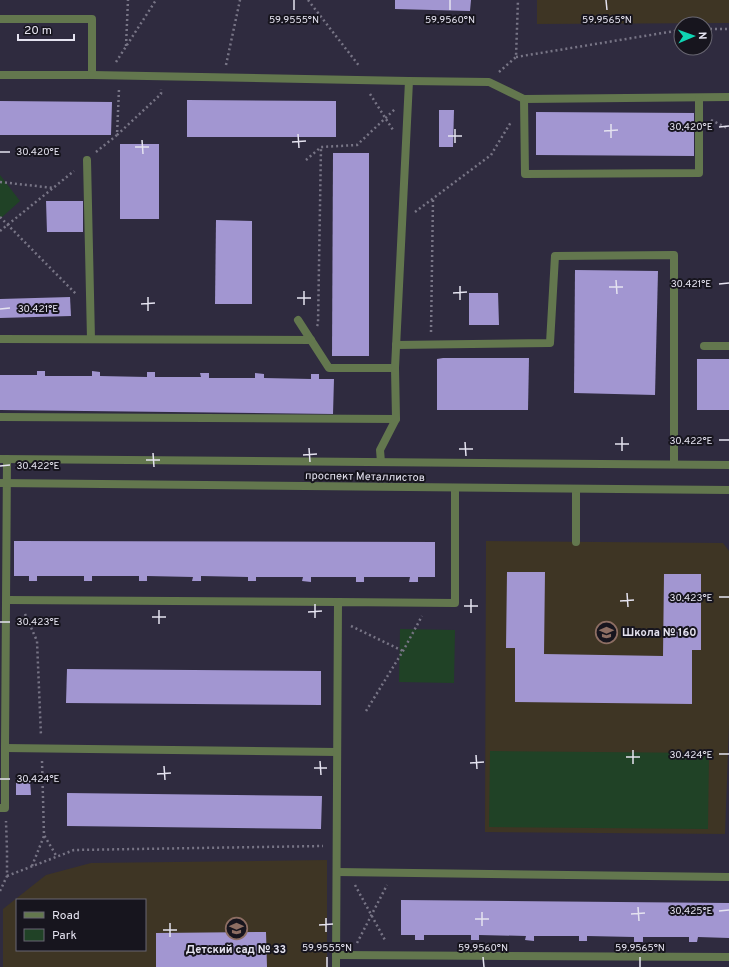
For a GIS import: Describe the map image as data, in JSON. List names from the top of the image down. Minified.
{"streets":{"street":["проспект Металлистов"]},"places":{"school or university":["Школа № 160","Детский сад № 33"]},"legend":["Road","Park"],"scale_bar":"20 m","north":"right","coordinates":["59.9555°N","59.9560°N","59.9565°N","30.420°E","30.421°E","30.422°E","30.423°E","30.424°E","30.425°E"]}
